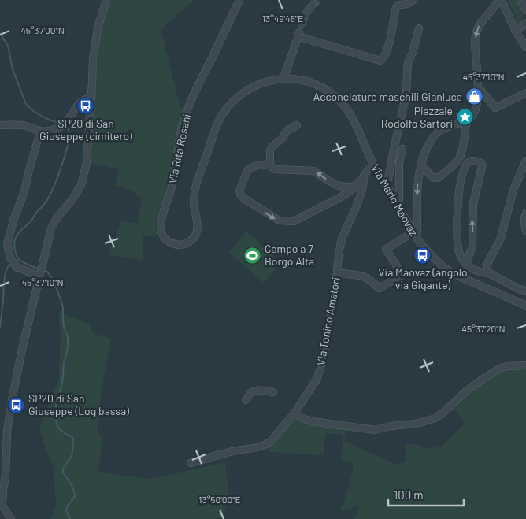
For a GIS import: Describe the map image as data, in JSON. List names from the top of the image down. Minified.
{"streets":{"street":["Via Rita Rosani","Via Mario Maovaz","Via Tonino Amatori"]},"crossings":[["Via Rita Rosani","Via Mario Maovaz"]],"places":{"shop":["Acconciature maschili Gianluca"],"bus stop":["SP20 di San Giuseppe (cimitero)","Via Maovaz (angolo via Gigante)","SP20 di San Giuseppe (Log bassa)"],"place":["Piazzale Rodolfo Sartori"],"sports":["Campo a 7 Borgo Alta"]},"scale_bar":"100 m","coordinates":["13°49'45\"E","45°37'00\"N","45°37'10\"N","45°37'20\"N","13°50'00\"E"]}
